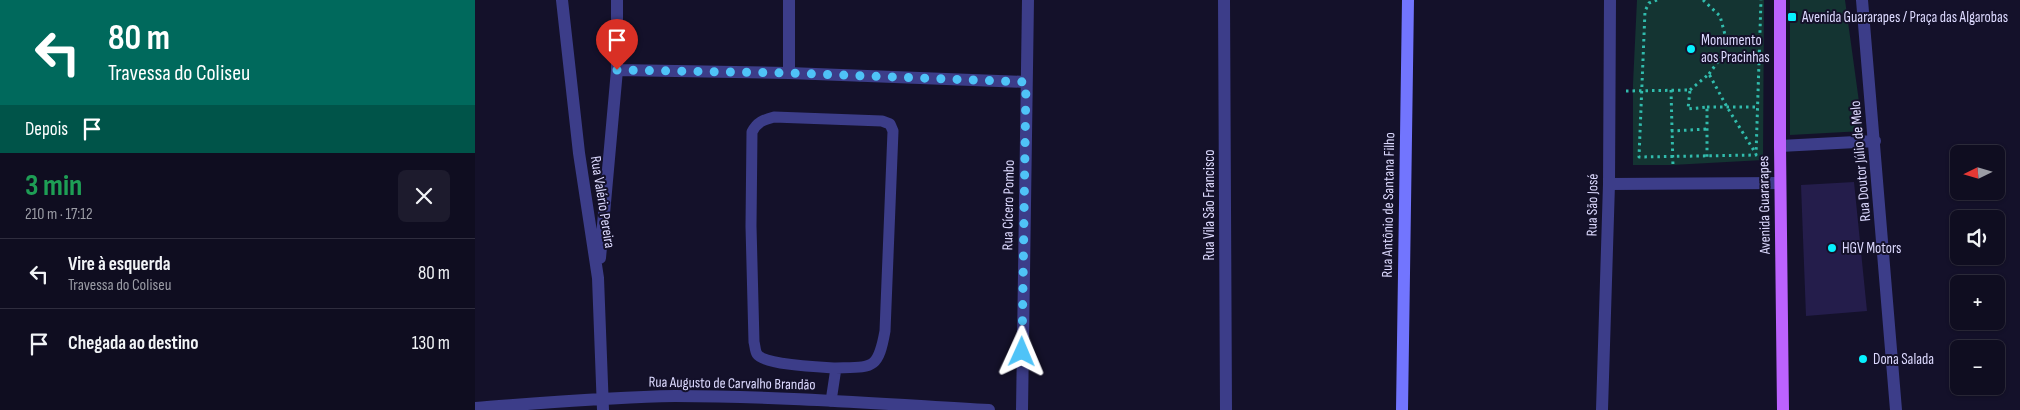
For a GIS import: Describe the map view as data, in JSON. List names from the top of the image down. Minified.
{"streets":{"main road":["Avenida Guararapes"],"street":["Rua Doutor Júlio de Melo","Rua Valério Pereira","Rua Cícero Pombo","Rua Vila São Francisco","Rua Antônio de Santana Filho","Rua São José","Rua Augusto de Carvalho Brandão"]},"crossings":[["Rua Valério Pereira","Rua Augusto de Carvalho Brandão"]],"places":{"transit":["Avenida Guararapes / Praça das Algarobas"],"other":["Monumento aos Pracinhas","HGV Motors","Dona Salada"]},"north":"left","page":{"turn":["80 m","Travessa do Coliseu"],"then":"Depois","map_buttons":["+","−"],"heading":["3 min","210 m · 17:12"],"list":[{"name":"Vire à esquerda","note":"Travessa do Coliseu","value":"80 m"},{"name":"Chegada ao destino","value":"130 m"}]}}
